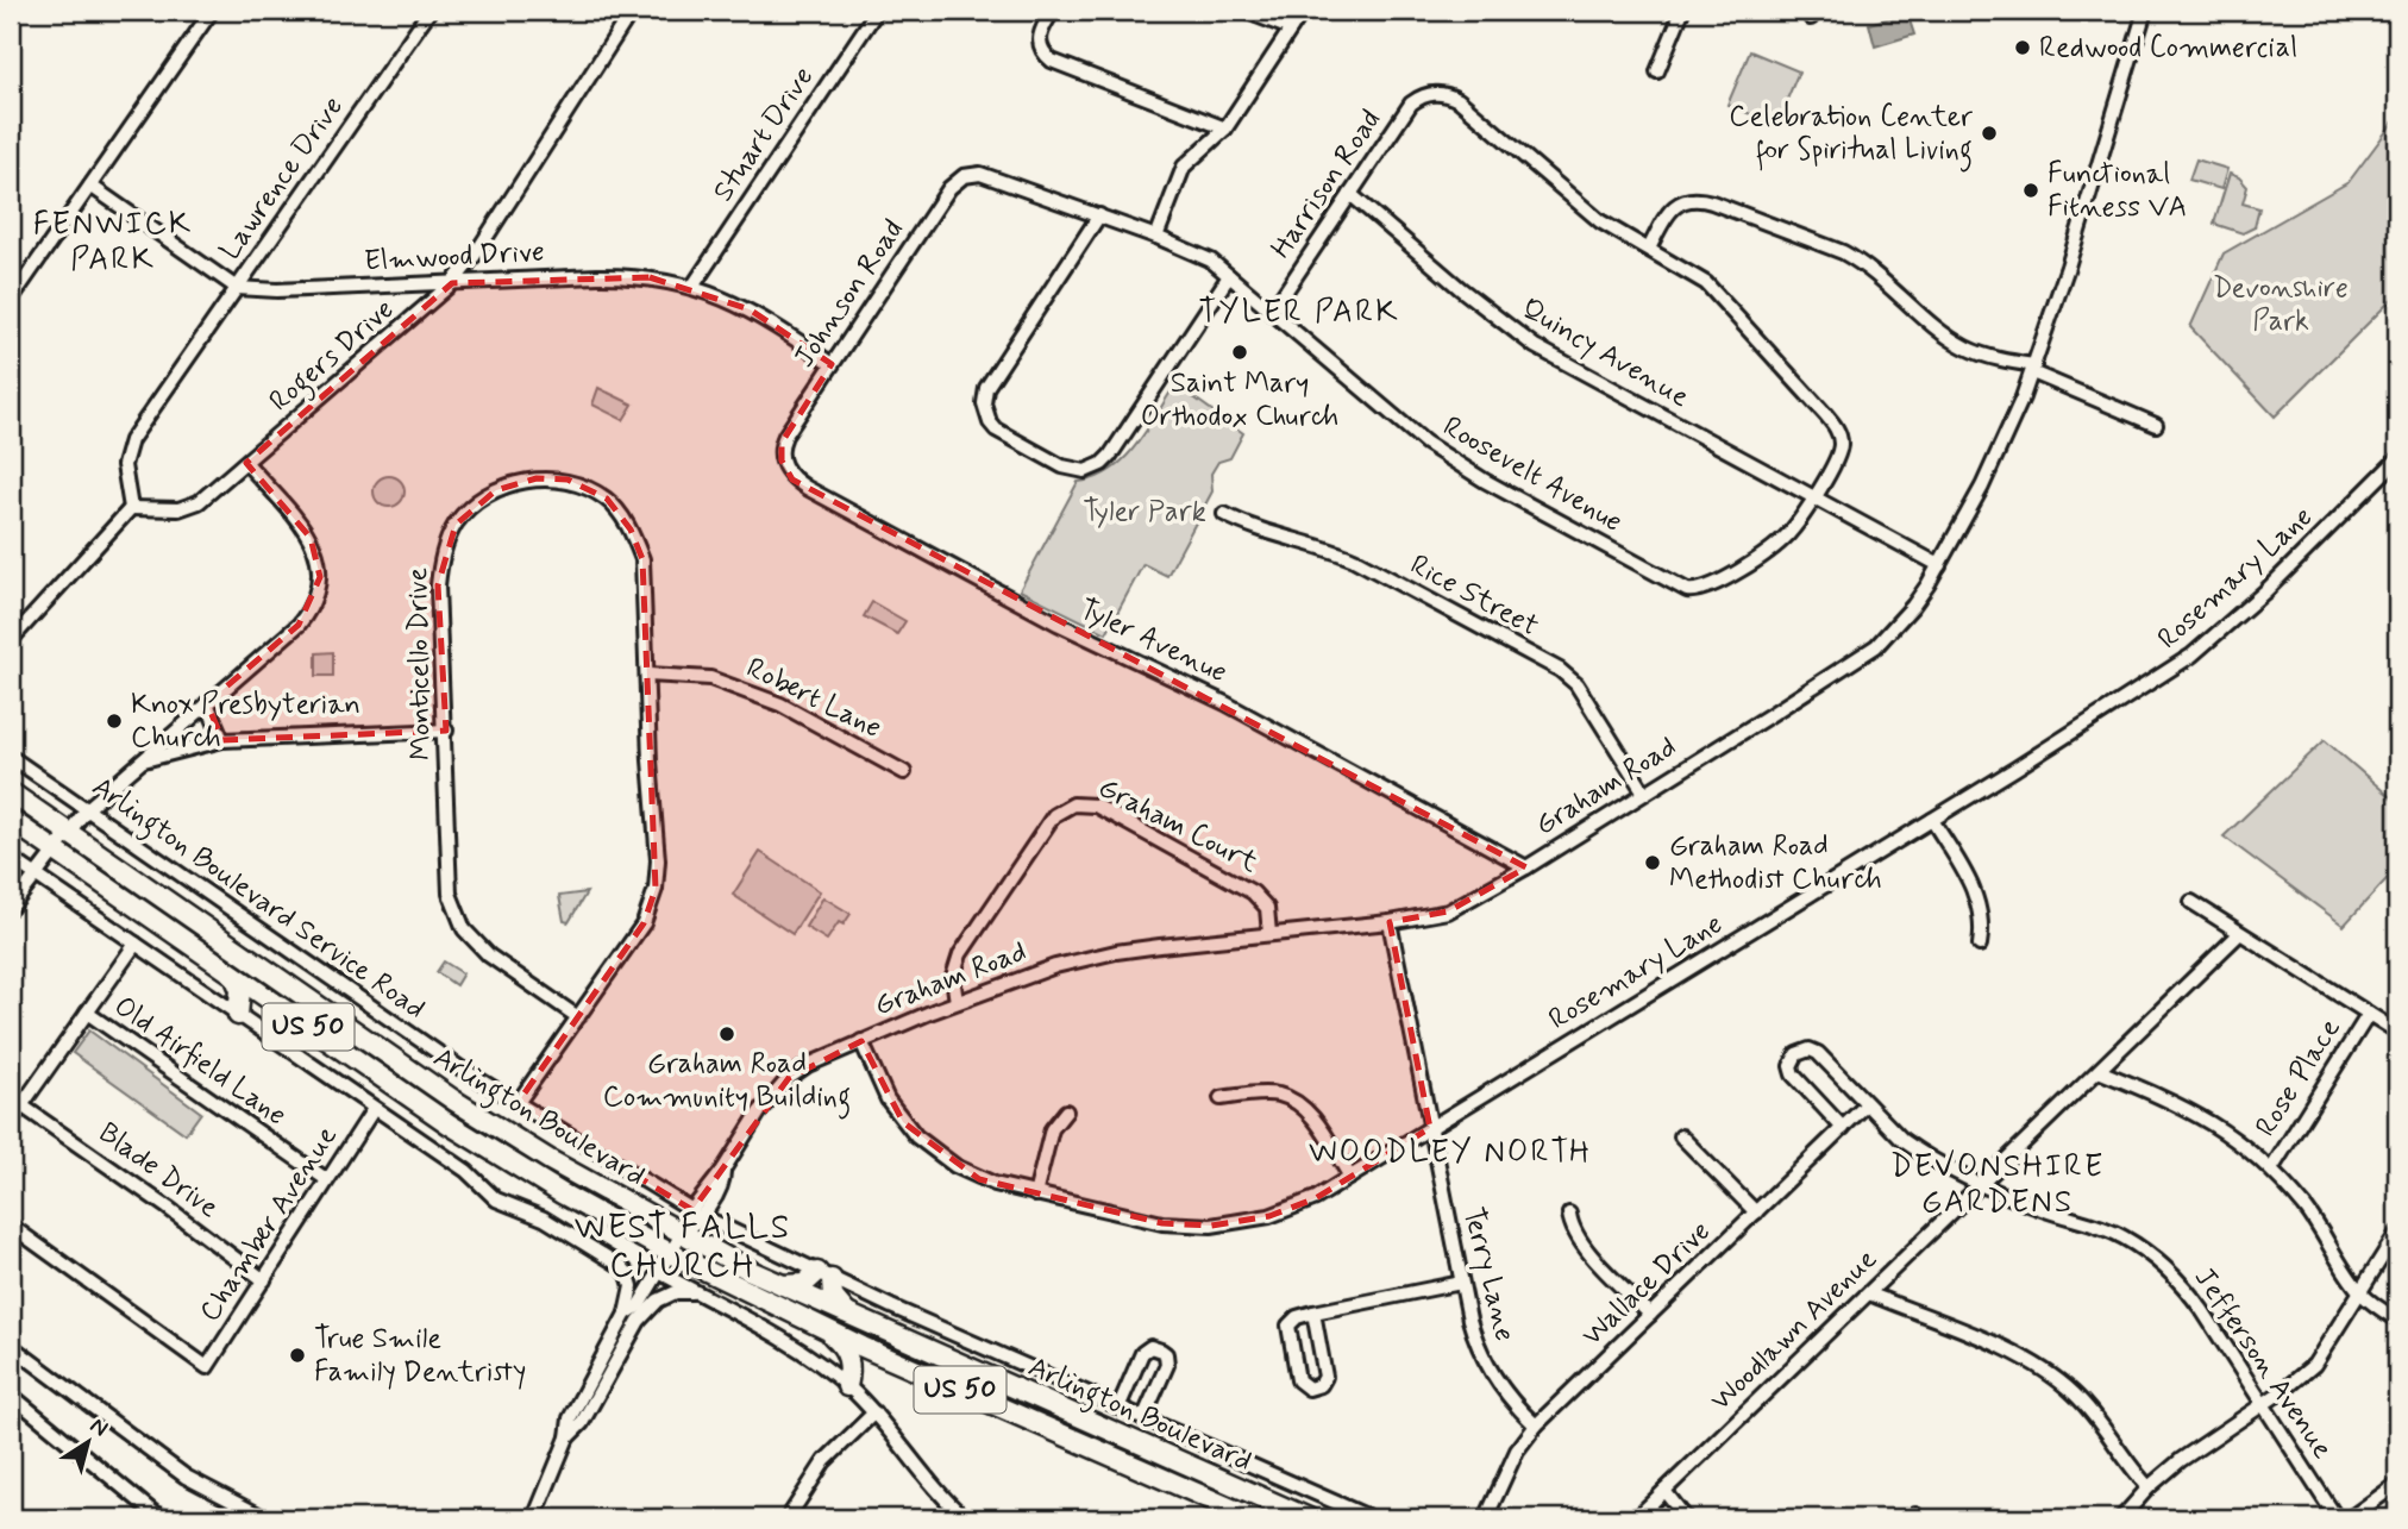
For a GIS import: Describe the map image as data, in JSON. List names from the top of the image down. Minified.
{"streets":{"highway":["US 50","Arlington Boulevard"],"street":["Stuart Drive","Lawrence Drive","Harrison Road","Elmwood Drive","Johnson Road","Quincy Avenue","Rogers Drive","Roosevelt Avenue","Rosemary Lane","Rice Street","Tyler Avenue","Monticello Drive","Robert Lane","Graham Road","Graham Court","Arlington Boulevard Service Road","Old Airfield Lane","Rose Place","Blade Drive","Chamber Avenue","Terry Lane","Wallace Drive","Woodlawn Avenue","Jefferson Avenue"]},"crossings":[["Stuart Drive","Elmwood Drive"],["Lawrence Drive","Elmwood Drive"],["Lawrence Drive","Rogers Drive"],["Harrison Road","Quincy Avenue"],["Harrison Road","Roosevelt Avenue"],["Elmwood Drive","Johnson Road"],["Elmwood Drive","Rogers Drive"],["Johnson Road","Roosevelt Avenue"],["Johnson Road","Tyler Avenue"],["Quincy Avenue","Roosevelt Avenue"],["Quincy Avenue","Graham Road"],["Rosemary Lane","Graham Road"],["Rosemary Lane","Terry Lane"],["Rice Street","Graham Road"],["Tyler Avenue","Graham Road"],["Monticello Drive","Robert Lane"],["Monticello Drive","Arlington Boulevard Service Road"],["Graham Road","Graham Court"],["Graham Road","Arlington Boulevard Service Road"],["Graham Road","Arlington Boulevard"],["Graham Road","Terry Lane"],["Old Airfield Lane","Chamber Avenue"],["Blade Drive","Chamber Avenue"],["Terry Lane","Wallace Drive"],["Wallace Drive","Jefferson Avenue"],["Woodlawn Avenue","Jefferson Avenue"]],"districts":["FENWICK PARK","TYLER PARK","WOODLEY NORTH","DEVONSHIRE GARDENS","WEST FALLS CHURCH"],"parks":["Devonshire Park","Tyler Park"],"places":["Redwood Commercial","Celebration Center for Spiritual Living","Functional Fitness VA","Saint Mary Orthodox Church","Knox Presbyterian Church","Graham Road Methodist Church","Graham Road Community Building","True Smile Family Dentristy"],"north":"top right"}
